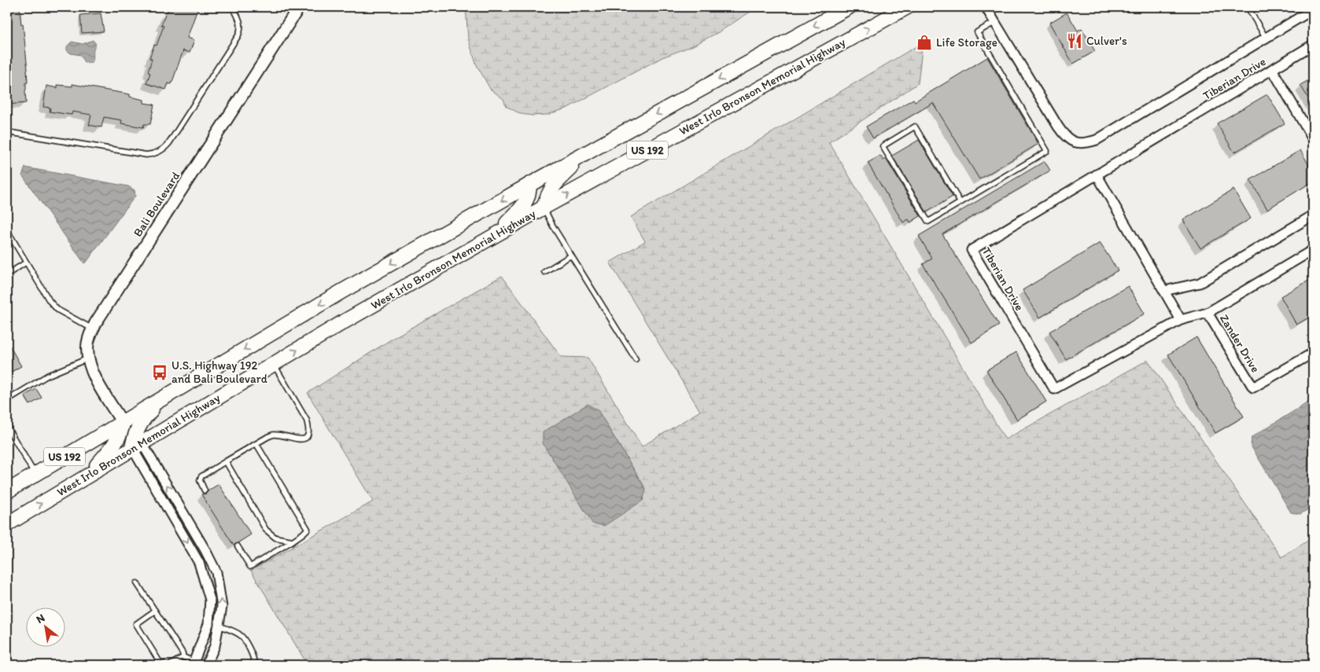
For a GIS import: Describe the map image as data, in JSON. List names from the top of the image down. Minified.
{"streets":{"highway":["West Irlo Bronson Memorial Highway","US 192"],"street":["Tiberian Drive","Bali Boulevard","Zander Drive"]},"crossings":[["Tiberian Drive","Zander Drive"],["US 192","Bali Boulevard"]],"places":{"restaurant":["Culver's"],"shop":["Life Storage"],"bus stop":["U.S. Highway 192 and Bali Boulevard"]},"north":"top left"}
